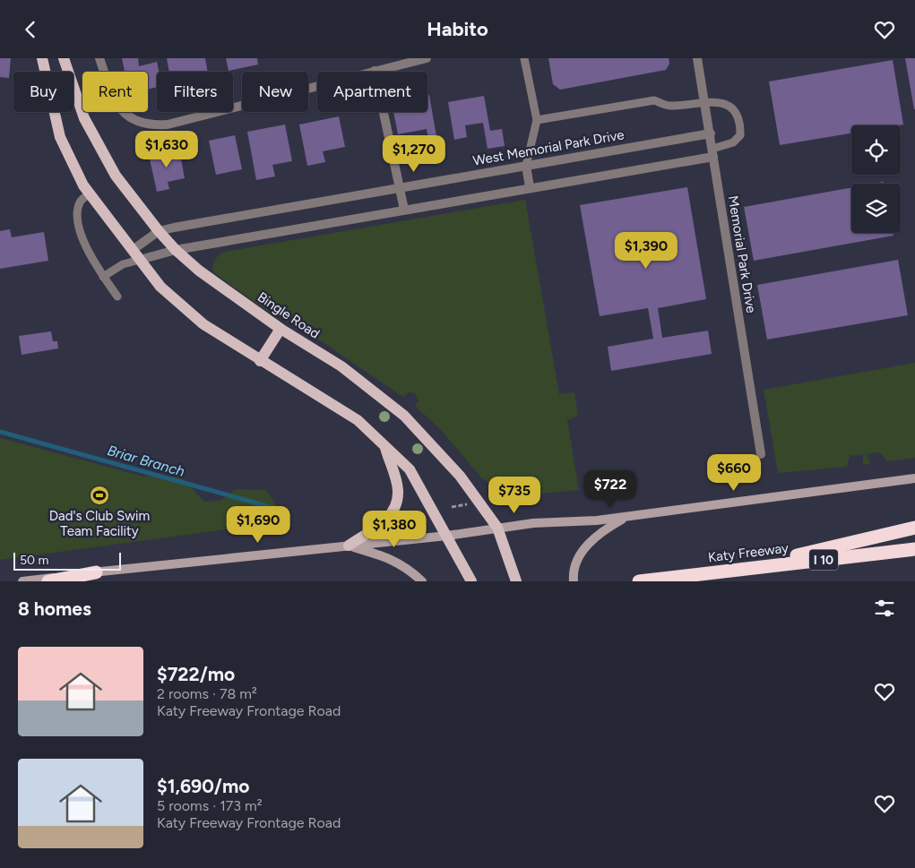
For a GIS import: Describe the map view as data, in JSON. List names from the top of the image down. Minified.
{"streets":{"highway":["Katy Freeway","I 10"],"main road":["Bingle Road"],"street":["West Memorial Park Drive","Memorial Park Drive"]},"crossings":[["West Memorial Park Drive","Memorial Park Drive"],["West Memorial Park Drive","Bingle Road"]],"water":["Briar Branch"],"places":{"sports":["Dad's Club Swim Team Facility"]},"scale_bar":"50 m","page":{"header":"Habito","chip":["Buy","Rent","Filters","New","Apartment"],"price":["$1,630","$1,270","$1,390","$660","$722","$735","$1,690","$1,380"],"scale":"50 m","heading":"8 homes","list":[{"name":"$722/mo","note":"2 rooms · 78 m² · Katy Freeway Frontage Road"},{"name":"$1,690/mo","note":"5 rooms · 173 m² · Katy Freeway Frontage Road"}]}}
